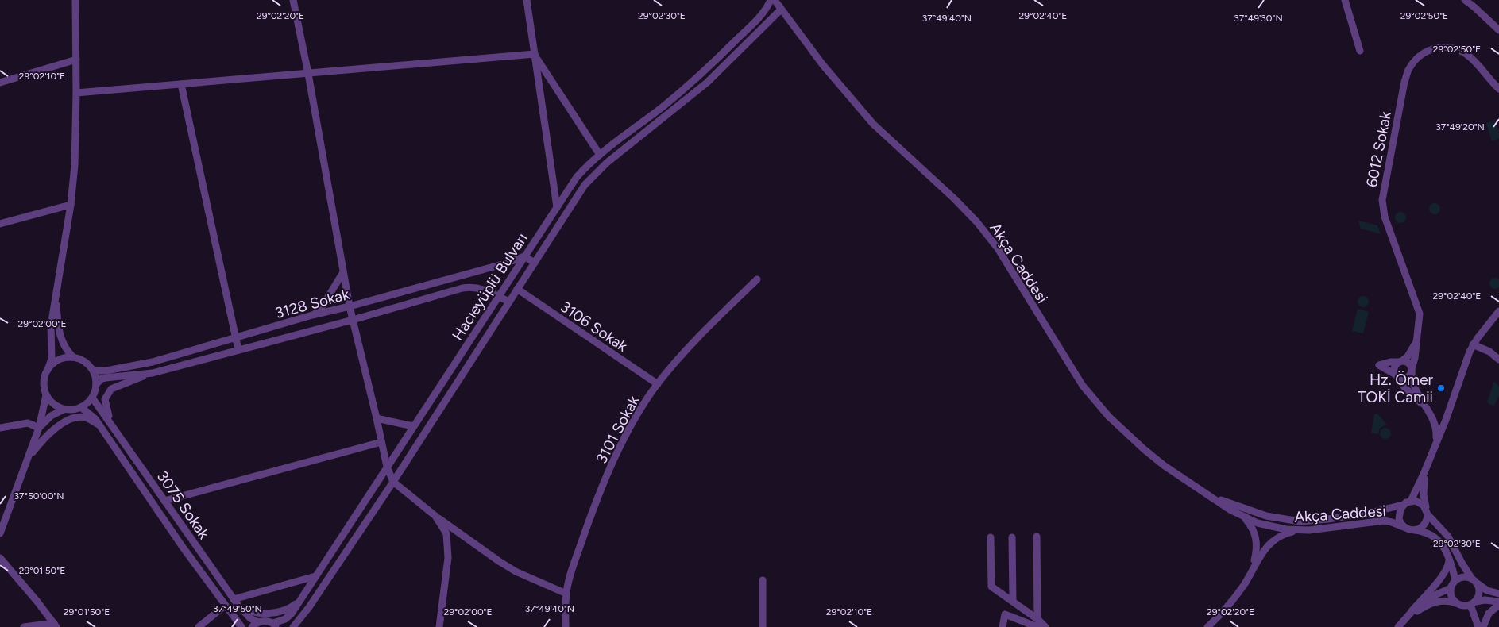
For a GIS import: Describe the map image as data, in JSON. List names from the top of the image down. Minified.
{"streets":{"street":["6012 Sokak","Akça Caddesi","Hacıeyüplü Bulvarı","3128 Sokak","3106 Sokak","3101 Sokak","3075 Sokak"]},"crossings":[["Akça Caddesi","Hacıeyüplü Bulvarı"],["Hacıeyüplü Bulvarı","3128 Sokak"],["Hacıeyüplü Bulvarı","3106 Sokak"],["3128 Sokak","3075 Sokak"],["3106 Sokak","3101 Sokak"]],"places":["Hz. Ömer TOKİ Camii"],"coordinates":["29°02'50\"E","29°02'20\"E","29°02'30\"E","29°02'40\"E","37°49'40\"N","37°49'30\"N","29°02'10\"E","37°49'20\"N","29°02'00\"E","37°50'00\"N","29°01'50\"E","37°49'50\"N"]}
